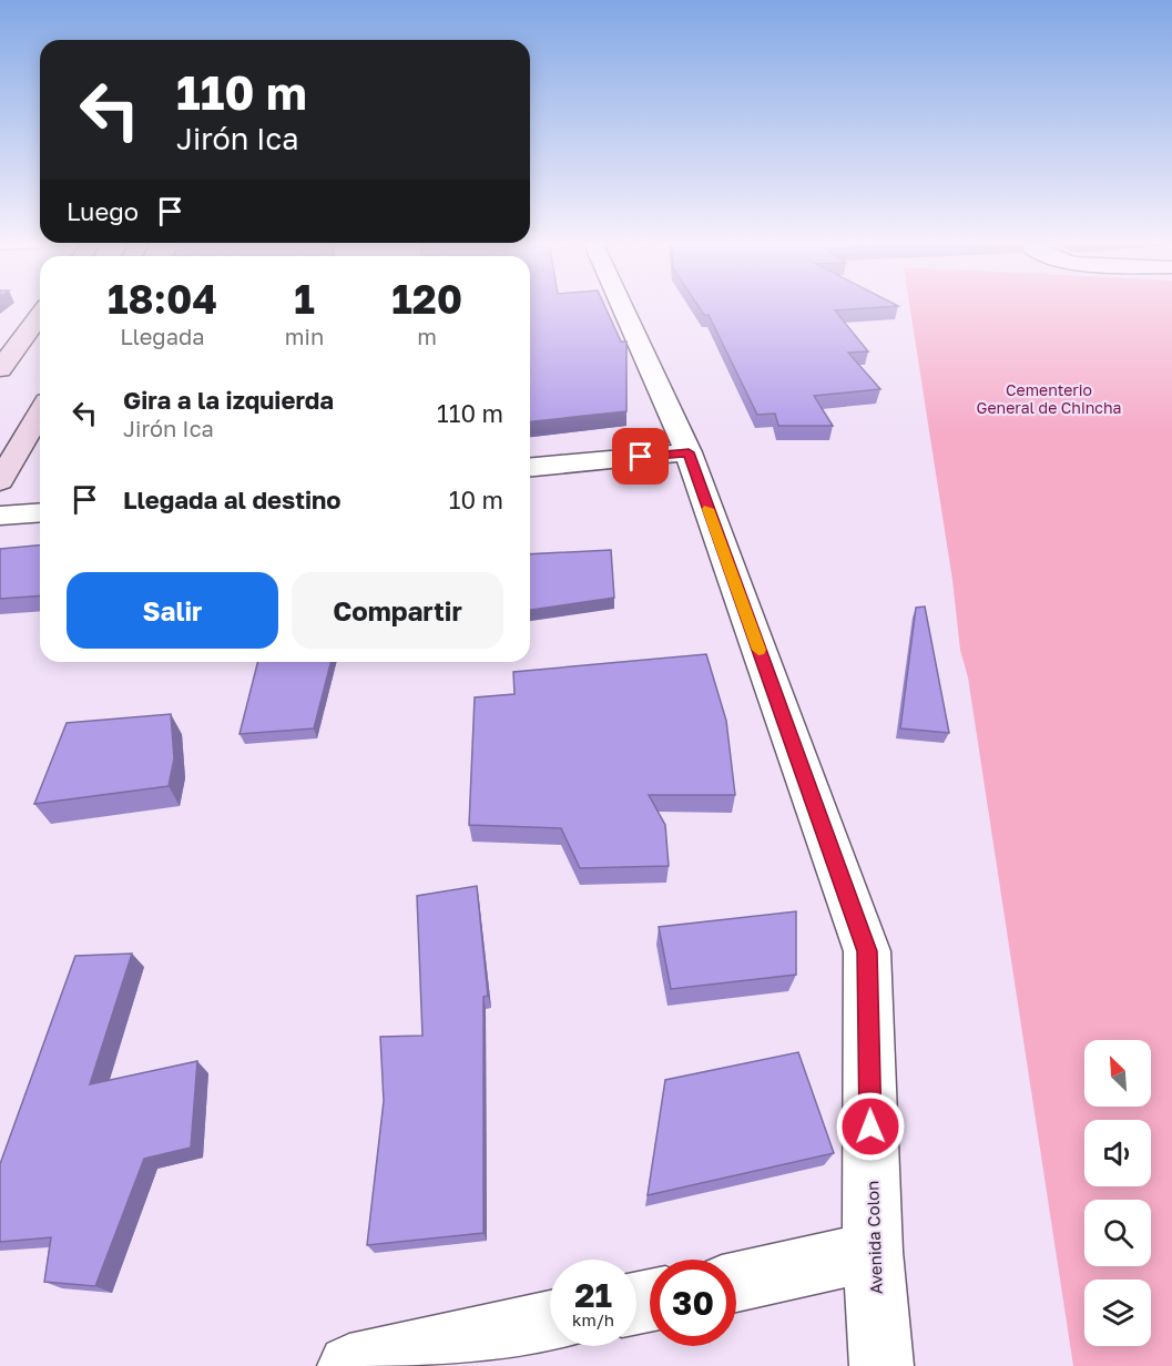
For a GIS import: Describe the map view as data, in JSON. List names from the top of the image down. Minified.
{"streets":{"street":["Avenida Colon"]},"parks":["Cementerio General de Chincha"],"north":"top left","page":{"turn":["110 m","Jirón Ica"],"then":"Luego","eta":["18:04","Llegada","1","min","120","m"],"list":[{"name":"Gira a la izquierda","note":"Jirón Ica","value":"110 m"},{"name":"Llegada al destino","value":"10 m"}],"buttons":["Salir","Compartir"],"speed":"21 km/h","limit":"30"}}
